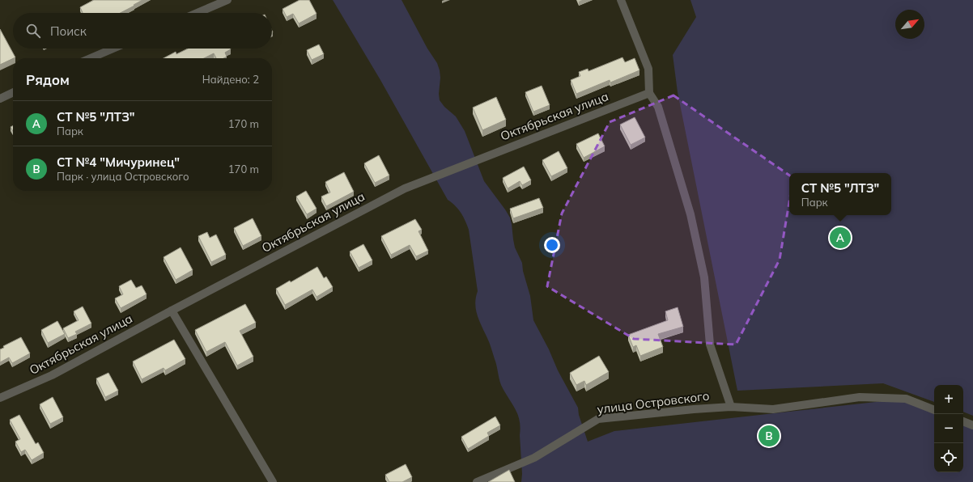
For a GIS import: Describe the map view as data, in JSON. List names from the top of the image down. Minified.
{"streets":{"street":["Октябрьская улица","улица Островского"]},"north":"top right","page":{"search":"Поиск","heading":["Рядом","Найдено: 2"],"list":[{"mark":"A","name":"СТ №5 \"ЛТЗ\"","note":"Парк","value":"170 m"},{"mark":"B","name":"СТ №4 \"Мичуринец\"","note":"Парк · улица Островского","value":"170 m"}],"popup":["СТ №5 \"ЛТЗ\"","Парк"],"pins":["A","B"],"map_buttons":["+","−"]}}
